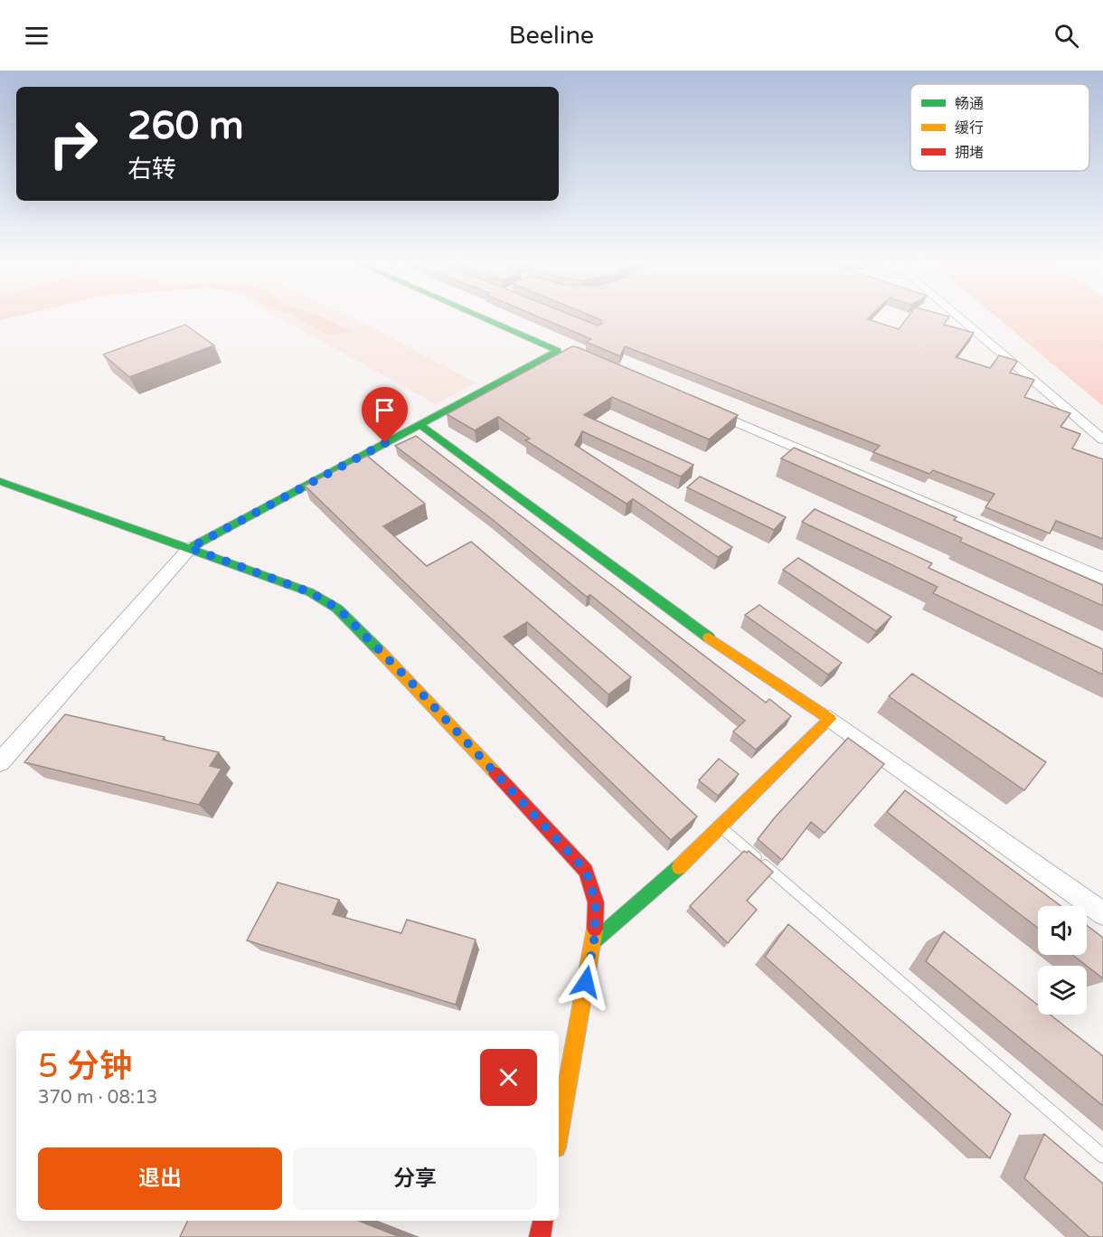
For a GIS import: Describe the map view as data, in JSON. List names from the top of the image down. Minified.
{"legend":["畅通","缓行","拥堵"],"page":{"header":"Beeline","turn":["260 m","右转"],"heading":["5 分钟","370 m · 08:13"],"buttons":["退出","分享"]}}
